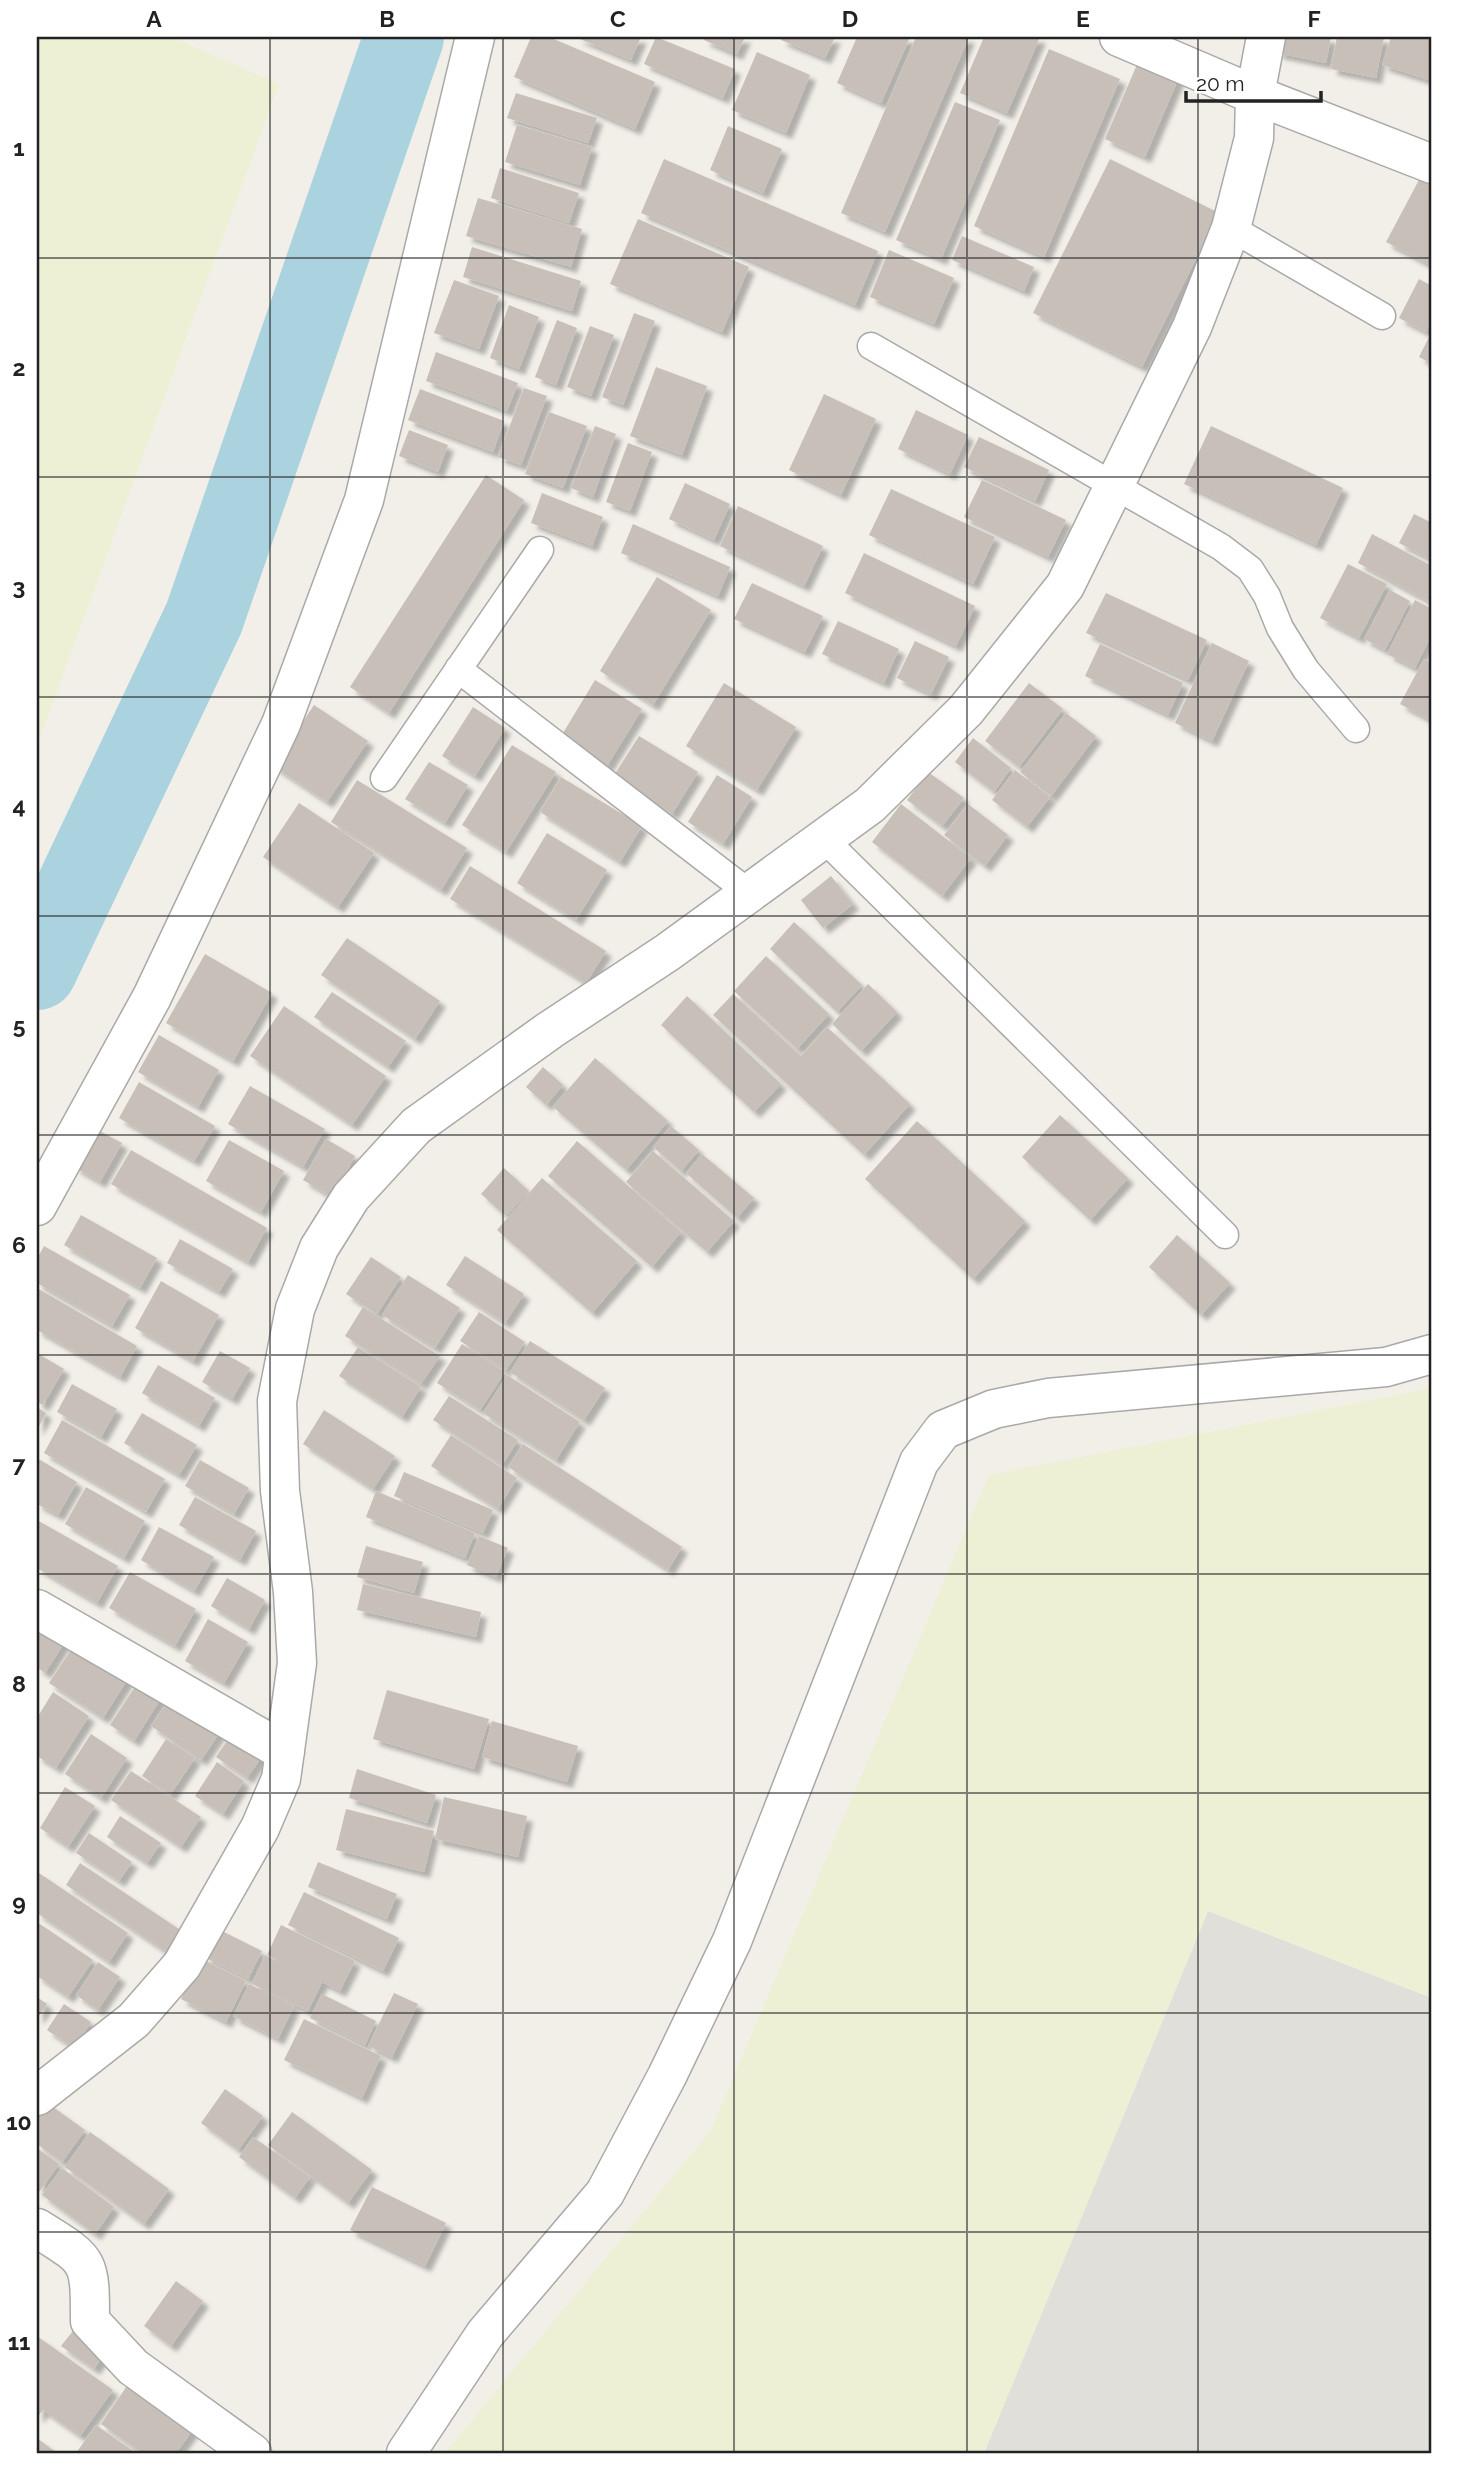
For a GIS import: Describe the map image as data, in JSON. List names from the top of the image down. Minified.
{"scale_bar":"20 m","grid":{"columns":["A","B","C","D","E","F"],"rows":["1","2","3","4","5","6","7","8","9","10","11"]}}
